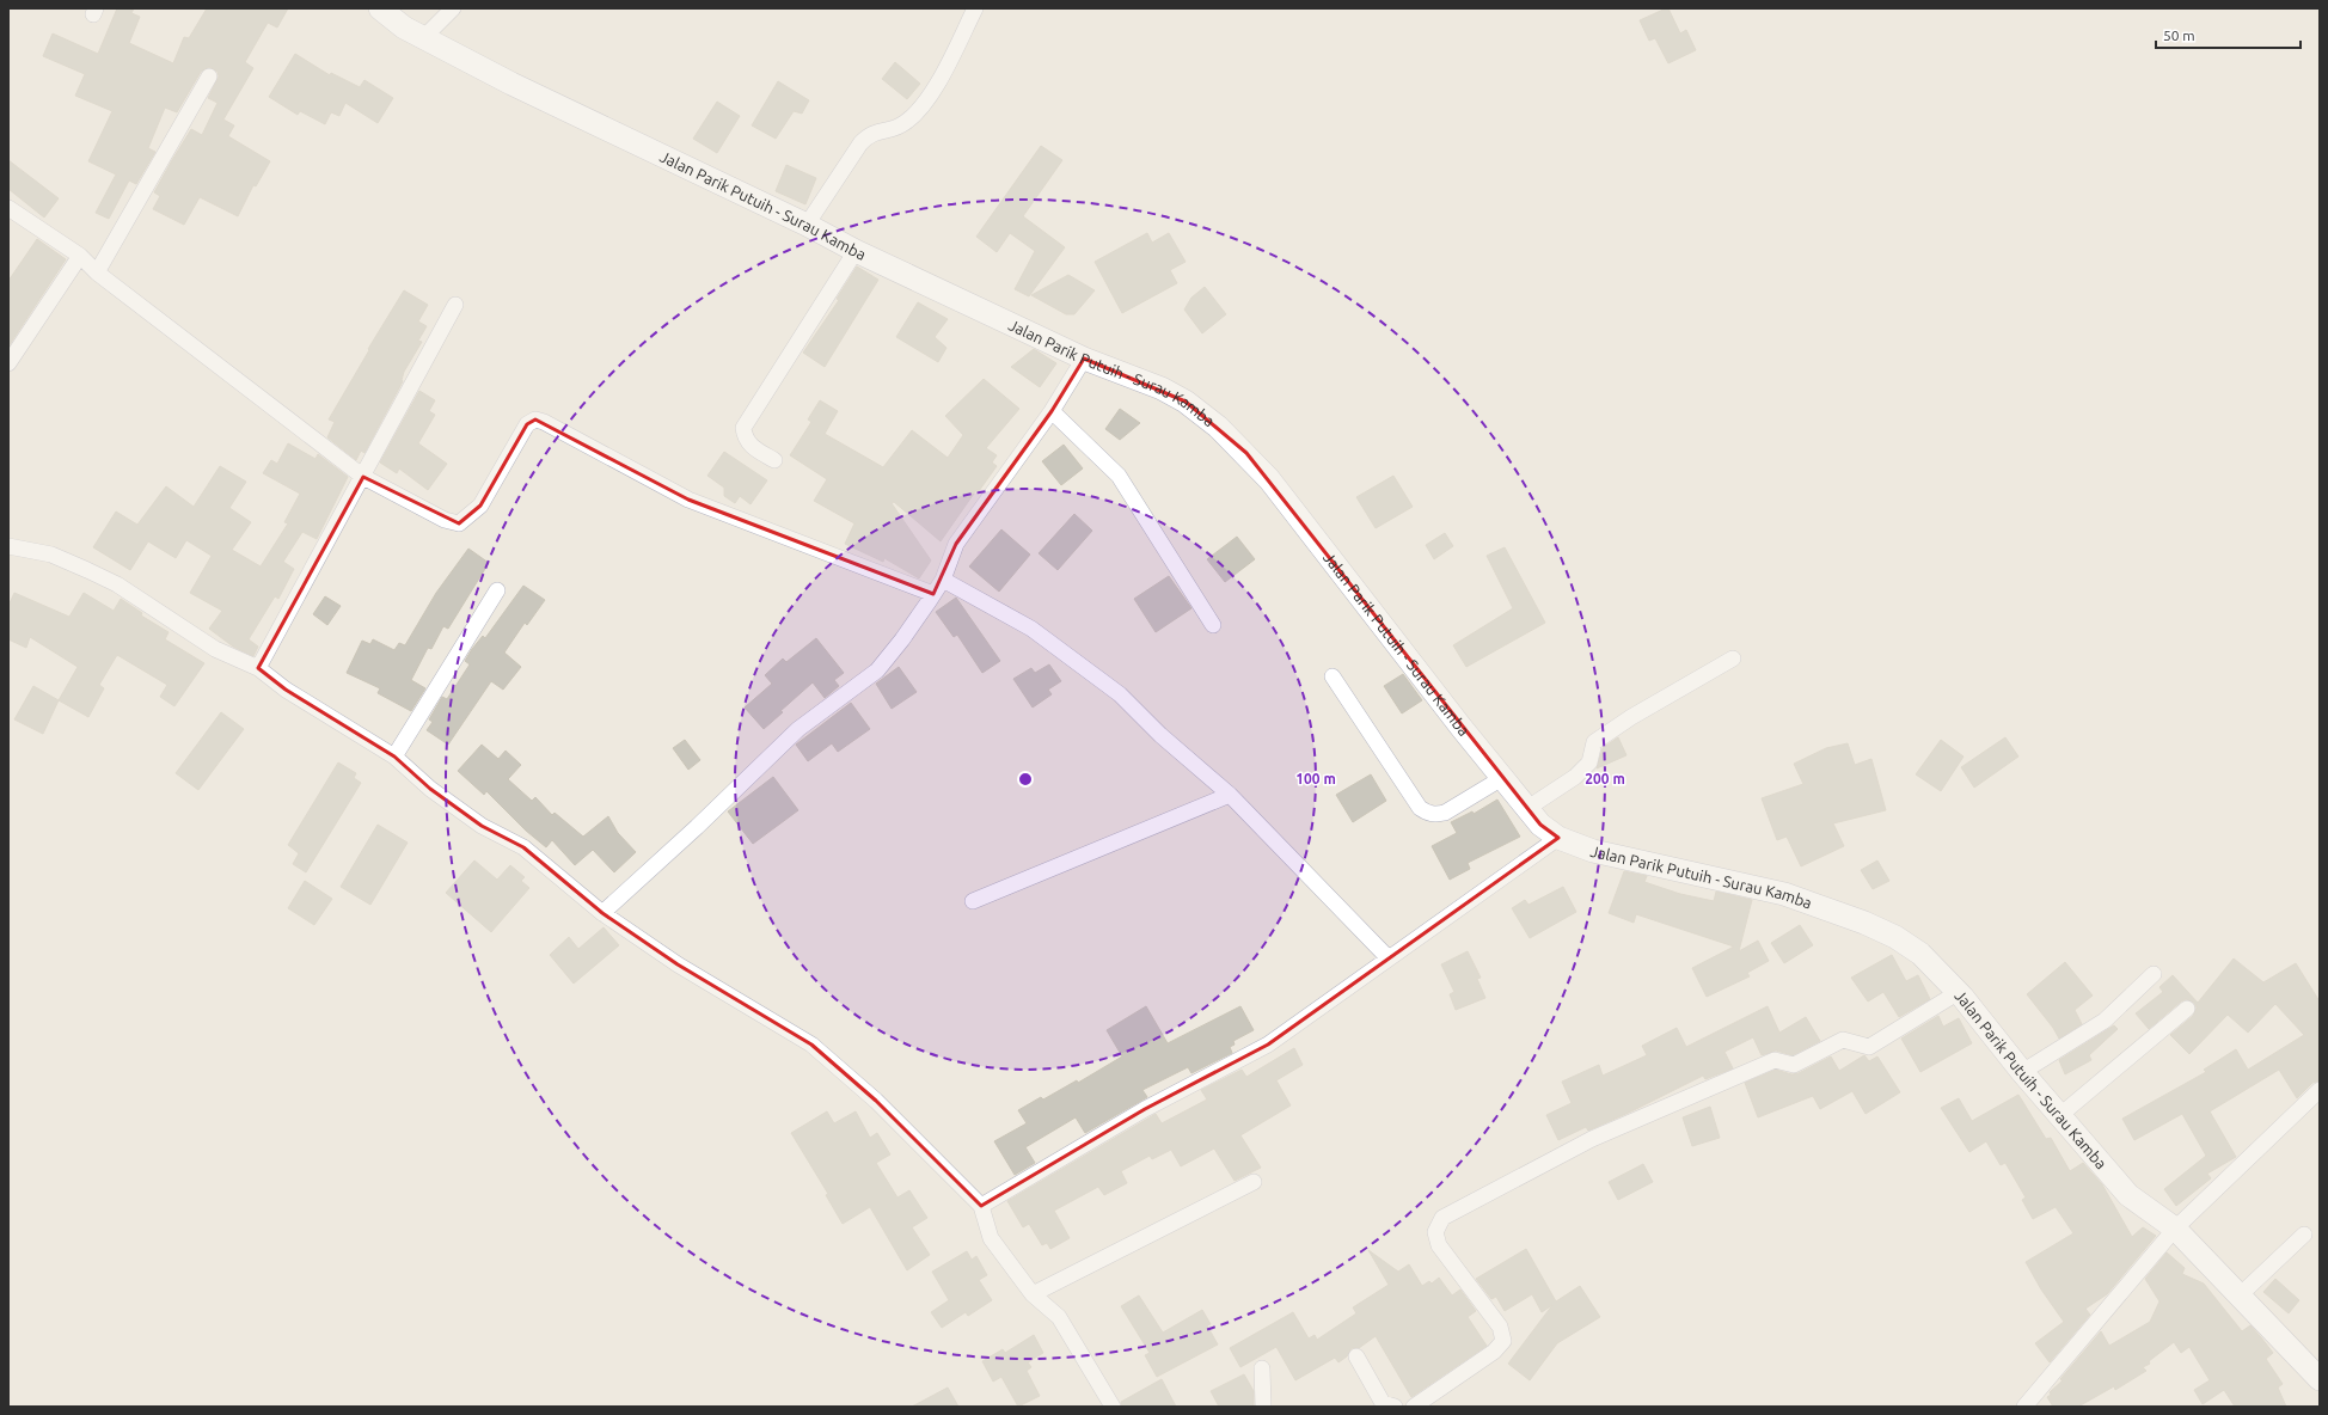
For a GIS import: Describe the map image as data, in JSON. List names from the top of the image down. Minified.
{"streets":{"street":["Jalan Parik Putuih - Surau Kamba"]},"scale_bar":"50 m","rings":["100 m","200 m"]}
